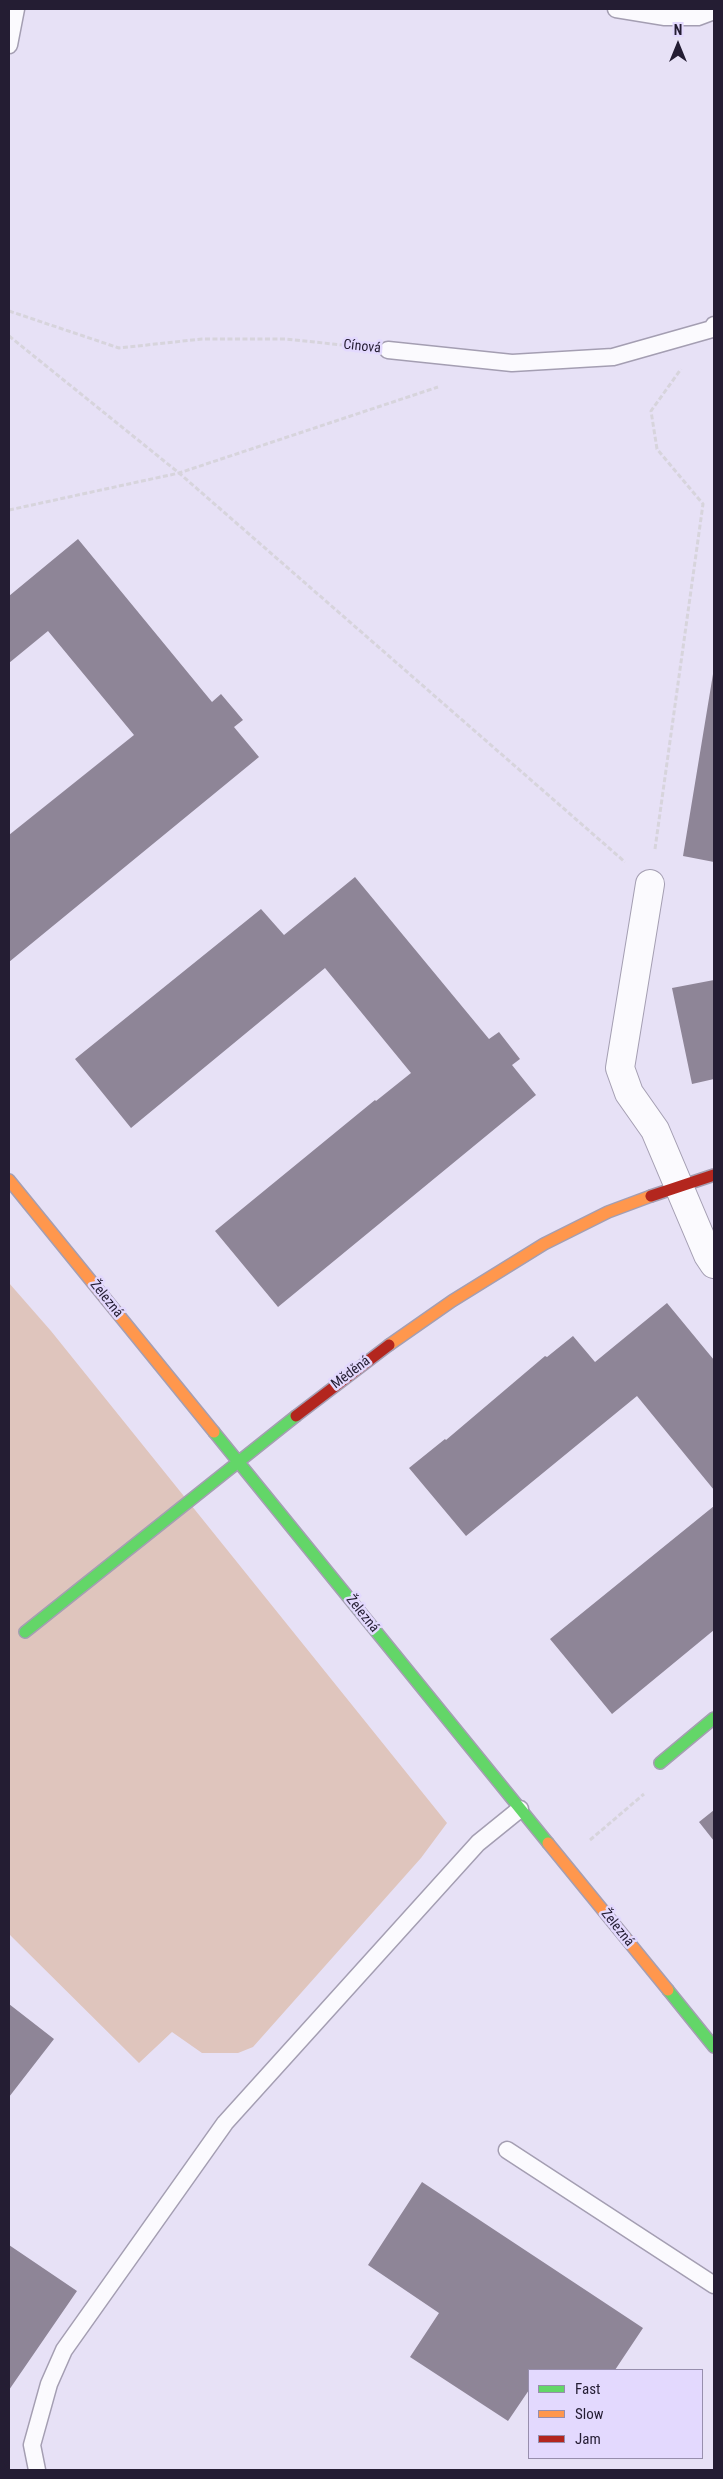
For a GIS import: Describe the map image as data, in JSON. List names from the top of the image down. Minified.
{"streets":{"street":["Železná","Měděná"],"lane":["Cínová"]},"crossings":[["Železná","Měděná"]],"legend":["Fast","Slow","Jam"],"north":"top"}
